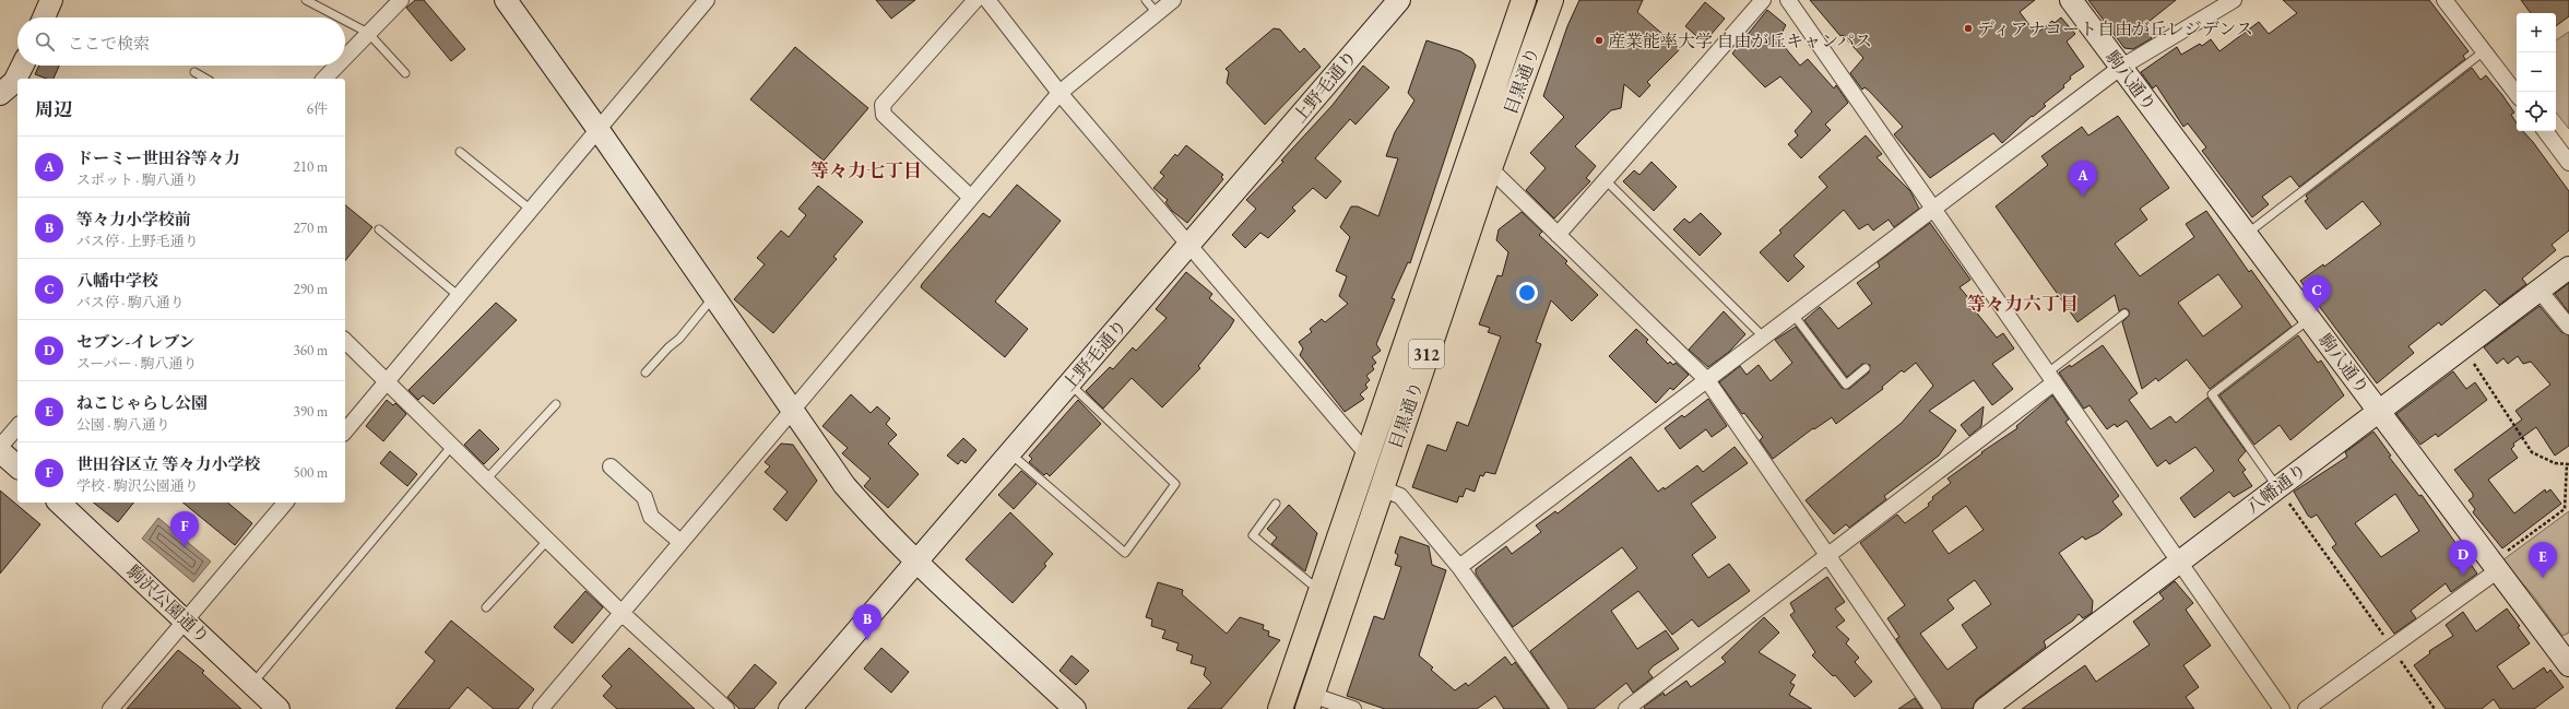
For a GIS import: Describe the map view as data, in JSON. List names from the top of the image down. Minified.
{"streets":{"main road":["目黒通り","312"],"street":["駒八通り","上野毛通り","八幡通り","駒沢公園通り"]},"crossings":[["駒八通り","八幡通り"]],"districts":["等々力七丁目","等々力六丁目"],"places":["ディアナコート自由が丘レジデンス","産業能率大学 自由が丘キャンパス"],"page":{"map_buttons":["+","−"],"search":"ここで検索","heading":["周辺","6件"],"list":[{"mark":"A","name":"ドーミー世田谷等々力","note":"スポット · 駒八通り","value":"210 m"},{"mark":"B","name":"等々力小学校前","note":"バス停 · 上野毛通り","value":"270 m"},{"mark":"C","name":"八幡中学校","note":"バス停 · 駒八通り","value":"290 m"},{"mark":"D","name":"セブン-イレブン","note":"スーパー · 駒八通り","value":"360 m"},{"mark":"E","name":"ねこじゃらし公園","note":"公園 · 駒八通り","value":"390 m"},{"mark":"F","name":"世田谷区立 等々力小学校","note":"学校 · 駒沢公園通り","value":"500 m"}],"pins":["A","C","F","D","E","B"]}}
